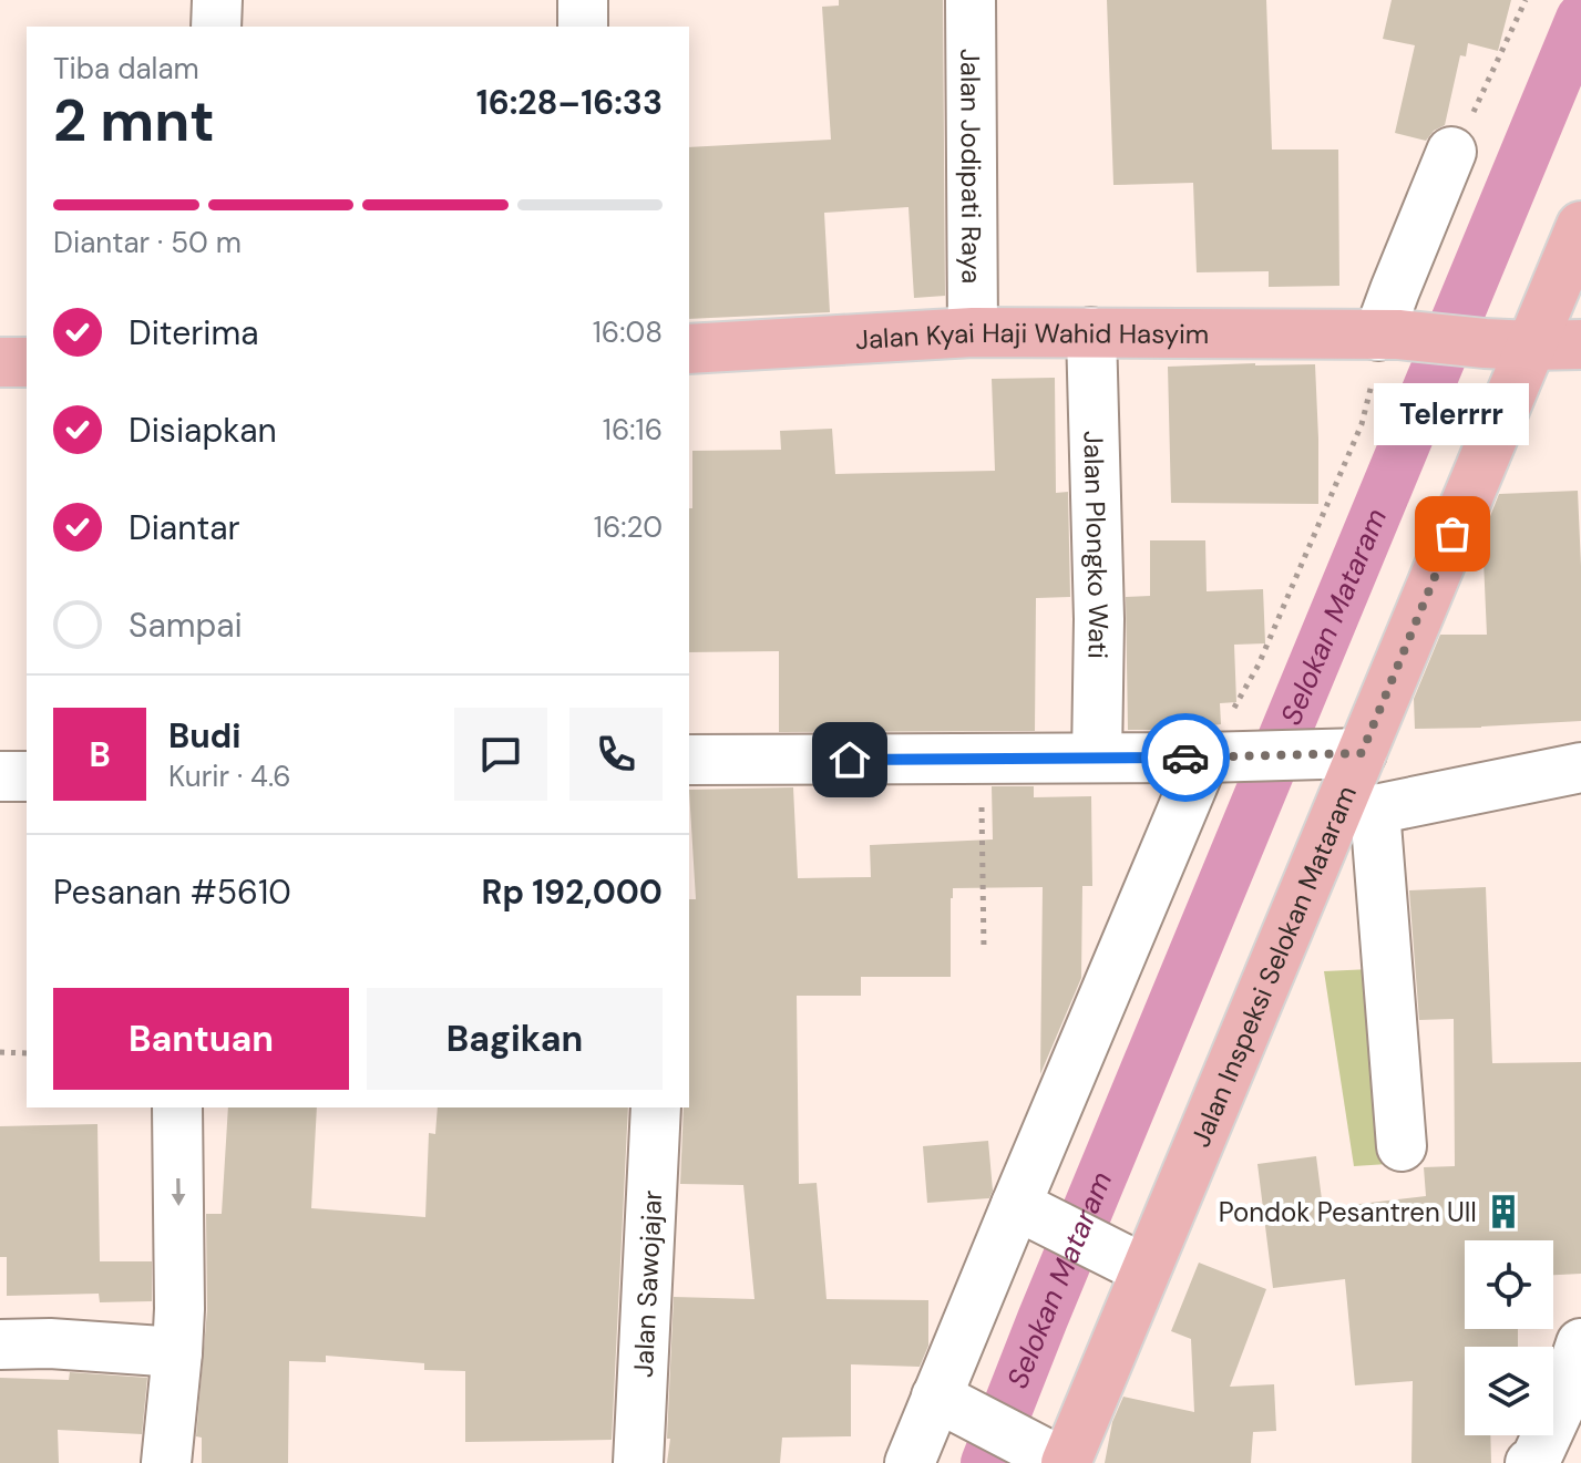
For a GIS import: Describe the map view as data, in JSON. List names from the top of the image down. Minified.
{"streets":{"main road":["Jalan Kyai Haji Wahid Hasyim","Jalan Inspeksi Selokan Mataram"],"street":["Jalan Jodipati Raya","Jalan Plongko Wati","Jalan Sawojajar"]},"crossings":[["Jalan Jodipati Raya","Jalan Kyai Haji Wahid Hasyim"],["Jalan Kyai Haji Wahid Hasyim","Jalan Plongko Wati"],["Jalan Kyai Haji Wahid Hasyim","Jalan Inspeksi Selokan Mataram"]],"water":["Selokan Mataram"],"places":{"other":["Telerrrr"],"building":["Pondok Pesantren UII"]},"page":{"heading":["2 mnt","Tiba dalam","16:28–16:33"],"panel":["Budi","Kurir · 4.6","Pesanan #5610","Rp 192,000"],"bar":"Diantar · 50 m","list":[["Diterima","16:08"],["Disiapkan","16:16"],["Diantar","16:20"],"Sampai"],"bubble":"Telerrrr","round":"B","buttons":["Bantuan","Bagikan"]}}
